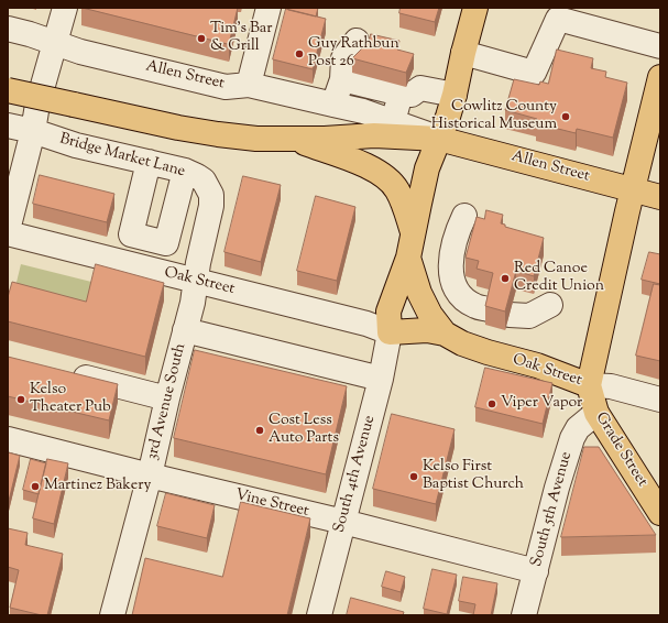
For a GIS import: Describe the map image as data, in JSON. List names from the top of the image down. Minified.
{"streets":{"main road":["Allen Street","Oak Street","Grade Street"],"street":["Bridge Market Lane","3rd Avenue South","South 4th Avenue","Vine Street","South 5th Avenue"]},"crossings":[["Bridge Market Lane","3rd Avenue South"],["Oak Street","3rd Avenue South"],["Oak Street","Grade Street"],["Oak Street","South 4th Avenue"],["3rd Avenue South","Vine Street"],["Grade Street","South 5th Avenue"],["South 4th Avenue","Vine Street"],["Vine Street","South 5th Avenue"]],"places":["Tim's Bar & Grill","Guy Rathbun Post 26","Cowlitz County Historical Museum","Red Canoe Credit Union","Kelso Theater Pub","Viper Vapor","Cost Less Auto Parts","Kelso First Baptist Church","Martinez Bakery"]}
